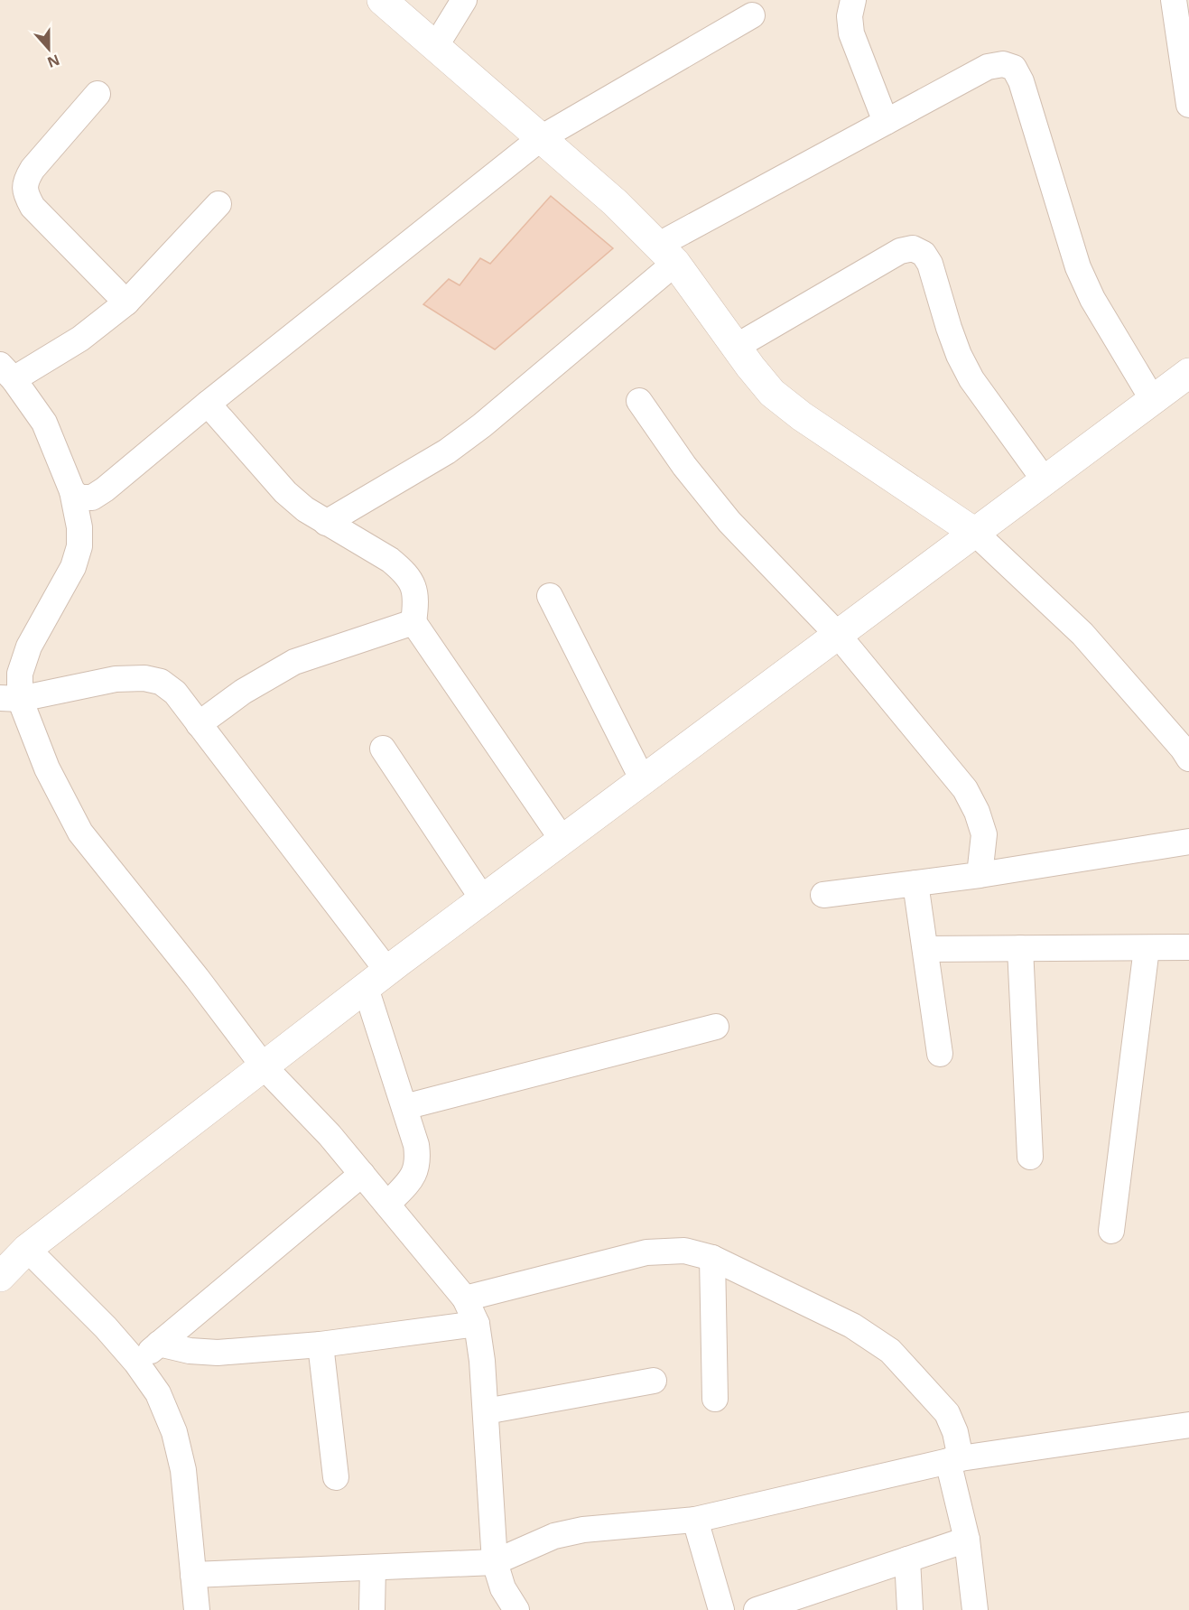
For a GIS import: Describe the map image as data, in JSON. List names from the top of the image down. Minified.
{"north":"bottom"}
